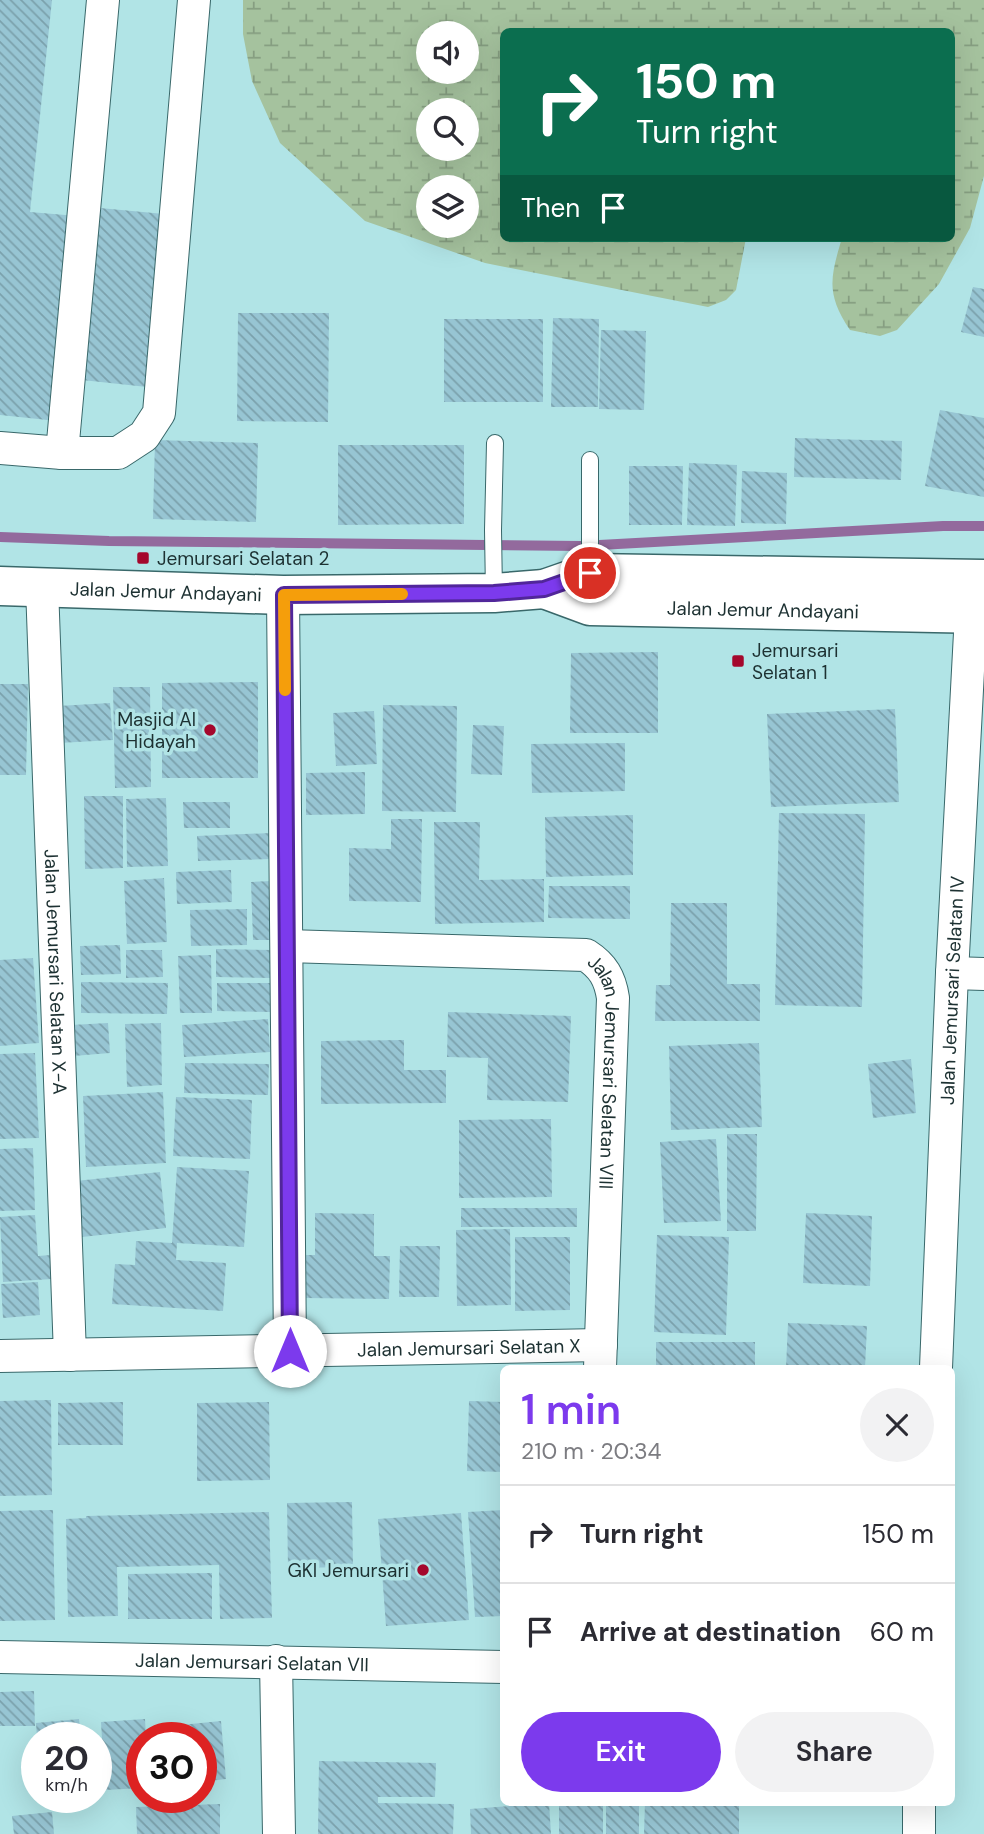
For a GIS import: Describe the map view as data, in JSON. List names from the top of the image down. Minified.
{"streets":{"main road":["Jalan Jemur Andayani"],"street":["Jalan Jemursari Selatan X-A","Jalan Jemursari Selatan IV","Jalan Jemursari Selatan VIII","Jalan Jemursari Selatan X","Jalan Jemursari Selatan VII"]},"crossings":[["Jalan Jemur Andayani","Jalan Jemursari Selatan X-A"],["Jalan Jemur Andayani","Jalan Jemursari Selatan IV"],["Jalan Jemursari Selatan X-A","Jalan Jemursari Selatan X"],["Jalan Jemursari Selatan VIII","Jalan Jemursari Selatan X"]],"places":{"transit":["Jemursari Selatan 2","Jemursari Selatan 1"],"other":["Masjid Al Hidayah","GKI Jemursari"]},"page":{"turn":["150 m","Turn right"],"then":"Then","heading":["1 min","210 m · 20:34"],"list":[{"name":"Turn right","value":"150 m"},{"name":"Arrive at destination","value":"60 m"}],"buttons":["Exit","Share"],"speed":"20 km/h","limit":"30"}}
